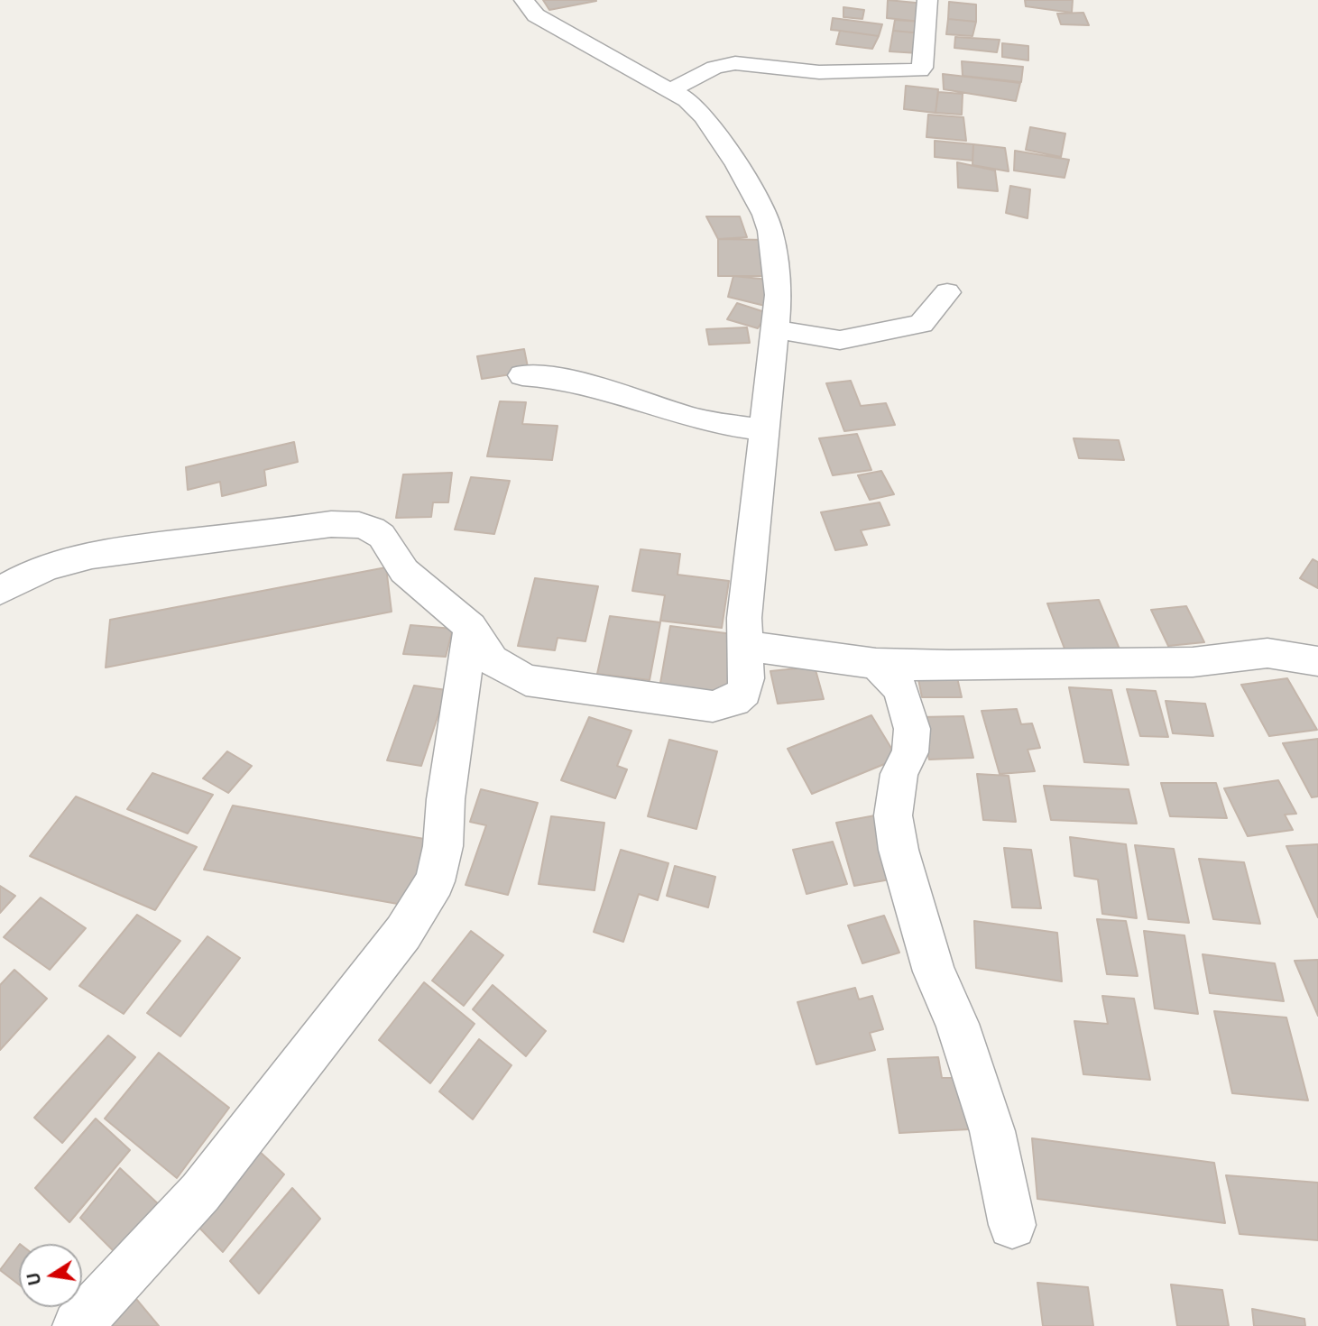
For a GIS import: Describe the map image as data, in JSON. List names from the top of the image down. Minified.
{"north":"left"}
